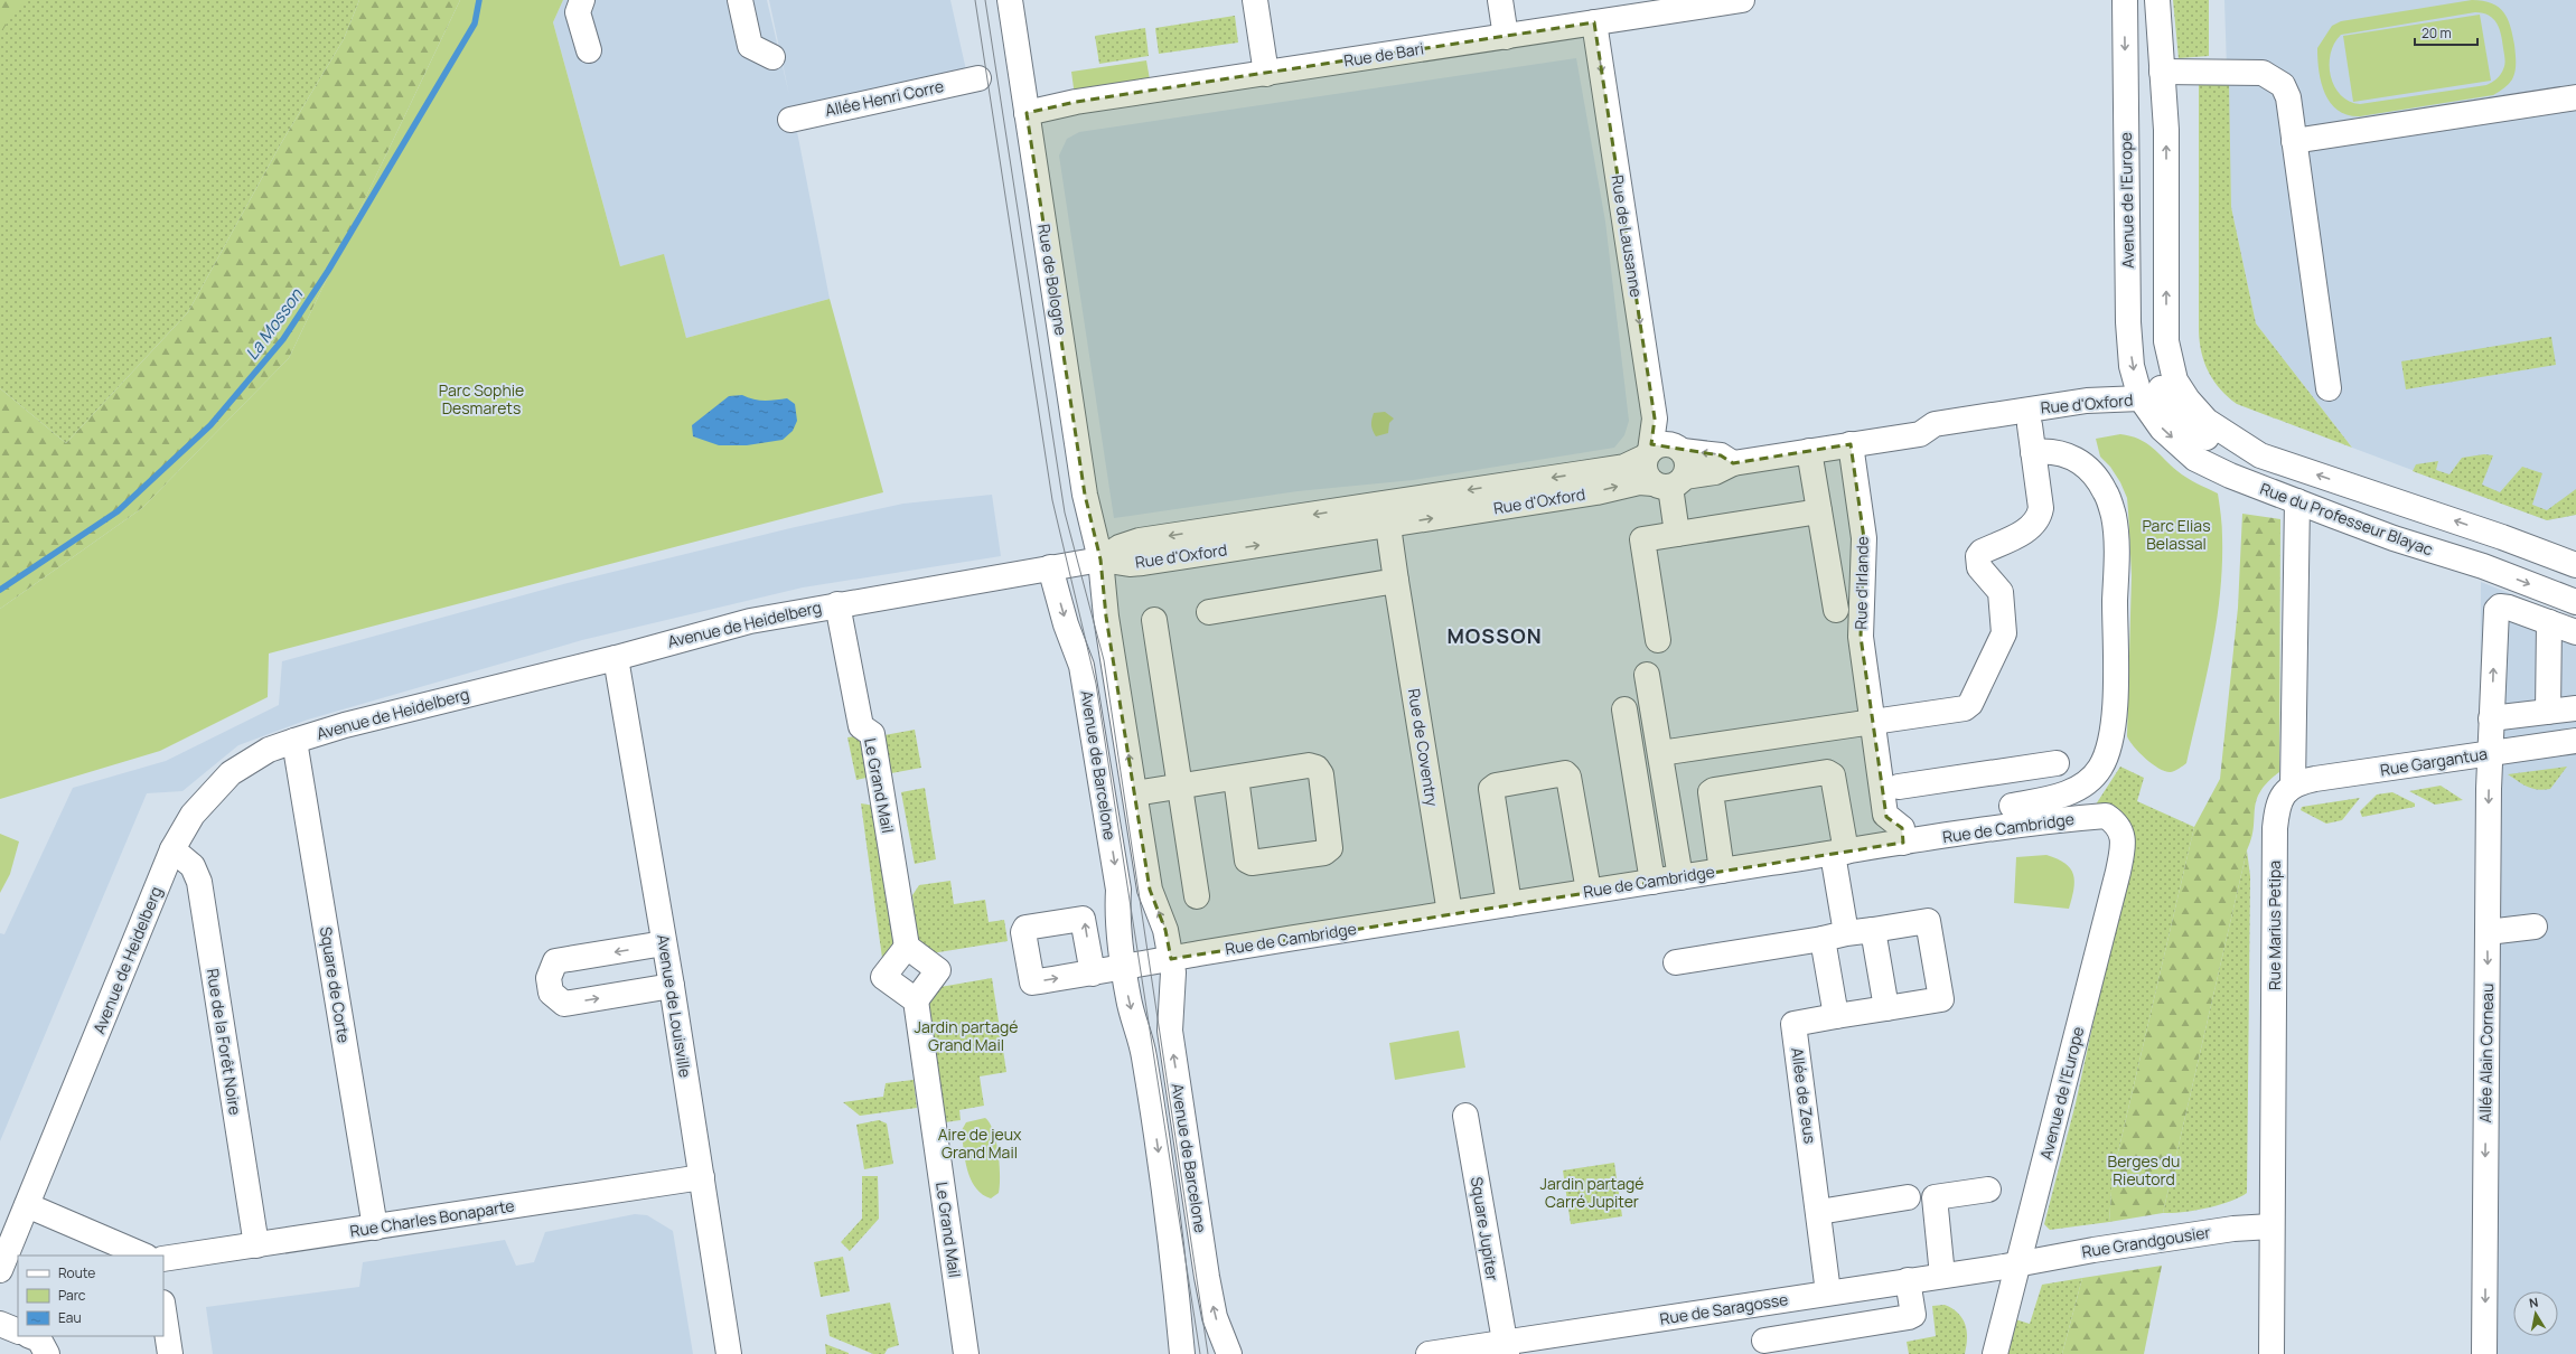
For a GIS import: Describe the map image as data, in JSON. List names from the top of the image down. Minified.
{"streets":{"street":["Rue de Bari","Allée Henri Corre","Avenue de l'Europe","Rue de Lausanne","Rue de Bologne","Rue d'Oxford","Rue du Professeur Blayac","Rue d'Irlande","Avenue de Heidelberg","Rue de Coventry","Rue Gargantua","Avenue de Barcelone","Le Grand Mail","Rue de Cambridge","Rue Marius Petipa","Square de Corte","Avenue de Louisville","Rue de la Forêt Noire","Allée Alain Corneau","Allée de Zeus","Rue Charles Bonaparte","Square Jupiter","Rue Grandgousier","Rue de Saragosse"]},"crossings":[["Rue de Bari","Rue de Lausanne"],["Rue de Bari","Rue de Bologne"],["Avenue de l'Europe","Rue d'Oxford"],["Avenue de l'Europe","Rue du Professeur Blayac"],["Avenue de l'Europe","Rue de Cambridge"],["Avenue de l'Europe","Rue Grandgousier"],["Avenue de l'Europe","Rue de Saragosse"],["Rue de Lausanne","Rue d'Oxford"],["Rue de Bologne","Rue d'Oxford"],["Rue de Bologne","Avenue de Heidelberg"],["Rue de Bologne","Avenue de Barcelone"],["Rue d'Oxford","Rue du Professeur Blayac"],["Rue d'Oxford","Rue d'Irlande"],["Rue d'Oxford","Avenue de Heidelberg"],["Rue d'Oxford","Rue de Coventry"],["Rue d'Oxford","Avenue de Barcelone"],["Rue d'Irlande","Rue de Cambridge"],["Avenue de Heidelberg","Avenue de Barcelone"],["Avenue de Heidelberg","Le Grand Mail"],["Avenue de Heidelberg","Square de Corte"],["Avenue de Heidelberg","Avenue de Louisville"],["Avenue de Heidelberg","Rue de la Forêt Noire"],["Rue de Coventry","Rue de Cambridge"],["Rue Gargantua","Rue Marius Petipa"],["Rue Gargantua","Allée Alain Corneau"],["Avenue de Barcelone","Rue de Cambridge"],["Rue Marius Petipa","Rue Grandgousier"],["Square de Corte","Rue Charles Bonaparte"],["Avenue de Louisville","Rue Charles Bonaparte"],["Rue de la Forêt Noire","Rue Charles Bonaparte"],["Allée de Zeus","Rue de Saragosse"],["Square Jupiter","Rue de Saragosse"],["Rue Grandgousier","Rue de Saragosse"]],"one_way":["Rue de Lausanne"],"districts":["MOSSON"],"water":["La Mosson"],"parks":["Parc Sophie Desmarets","Parc Elias Belassal","Jardin partagé Grand Mail","Aire de jeux Grand Mail","Berges du Rieutord","Jardin partagé Carré Jupiter"],"legend":["Route","Parc","Eau"],"scale_bar":"20 m","north":"top"}
